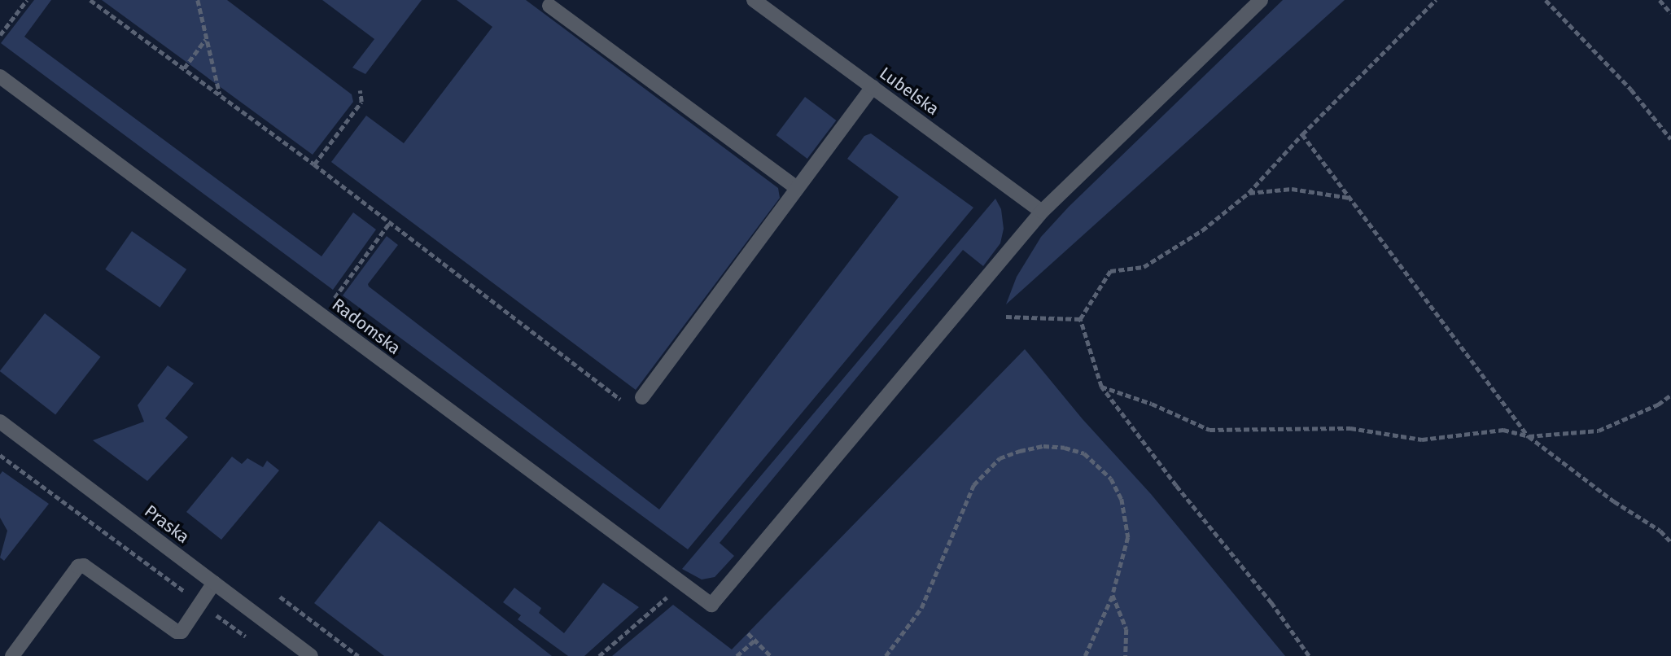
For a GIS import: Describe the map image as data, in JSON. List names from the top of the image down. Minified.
{"streets":{"street":["Lubelska","Radomska","Praska"]},"crossings":[["Lubelska","Radomska"]]}
